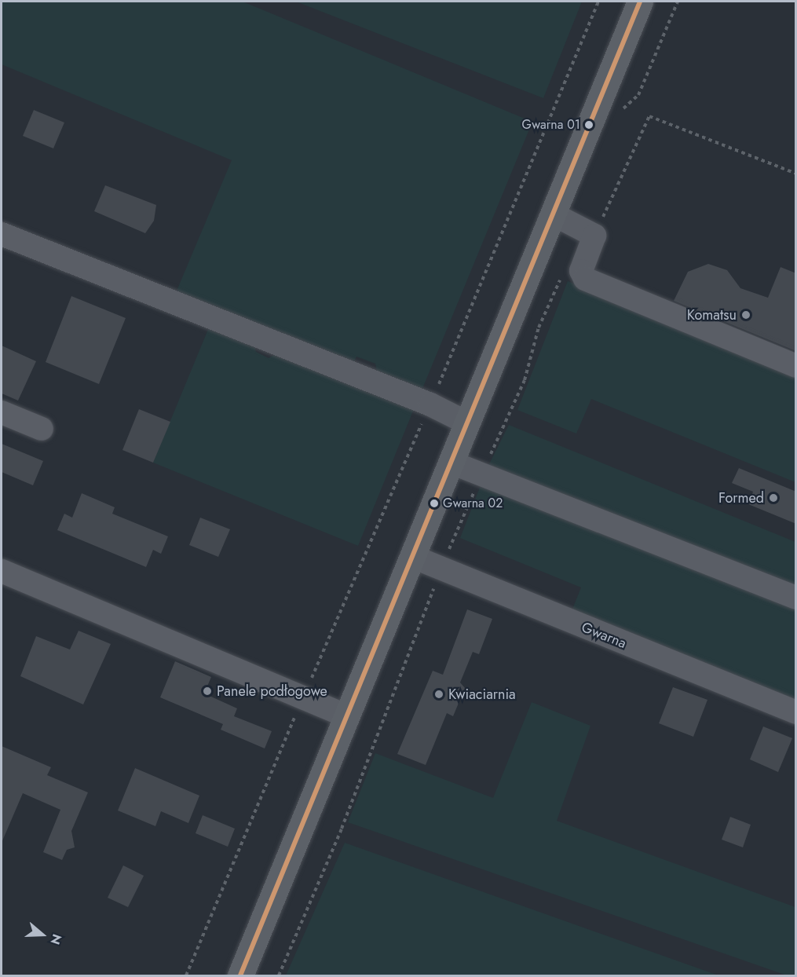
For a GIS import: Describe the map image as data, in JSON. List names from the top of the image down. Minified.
{"streets":{"street":["Gwarna"]},"places":["Gwarna 01","Komatsu","Formed","Gwarna 02","Panele podłogowe","Kwiaciarnia"],"north":"right"}
